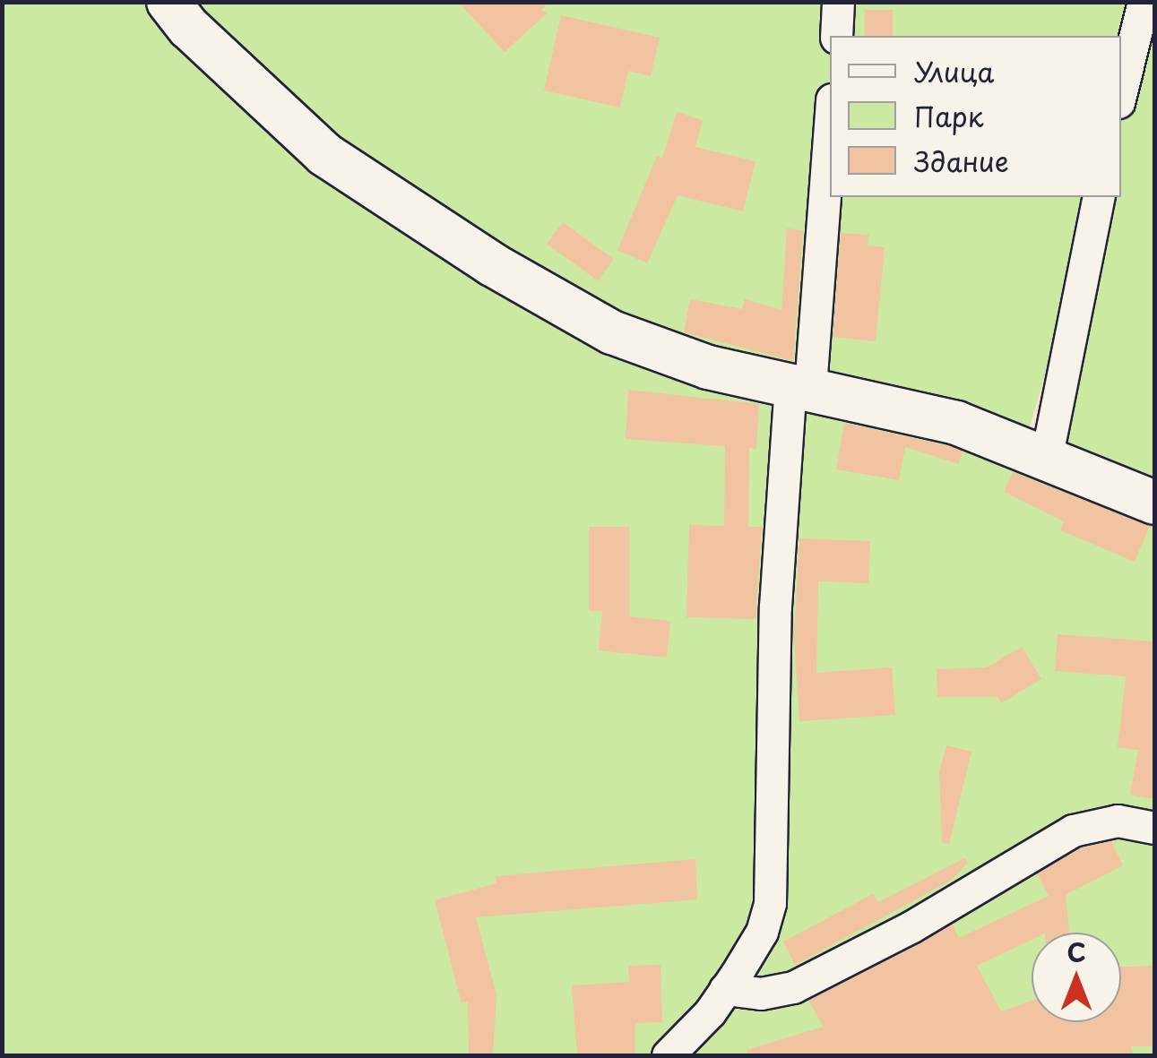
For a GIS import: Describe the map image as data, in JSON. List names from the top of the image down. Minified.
{"legend":["Улица","Парк","Здание"],"north":"top"}
